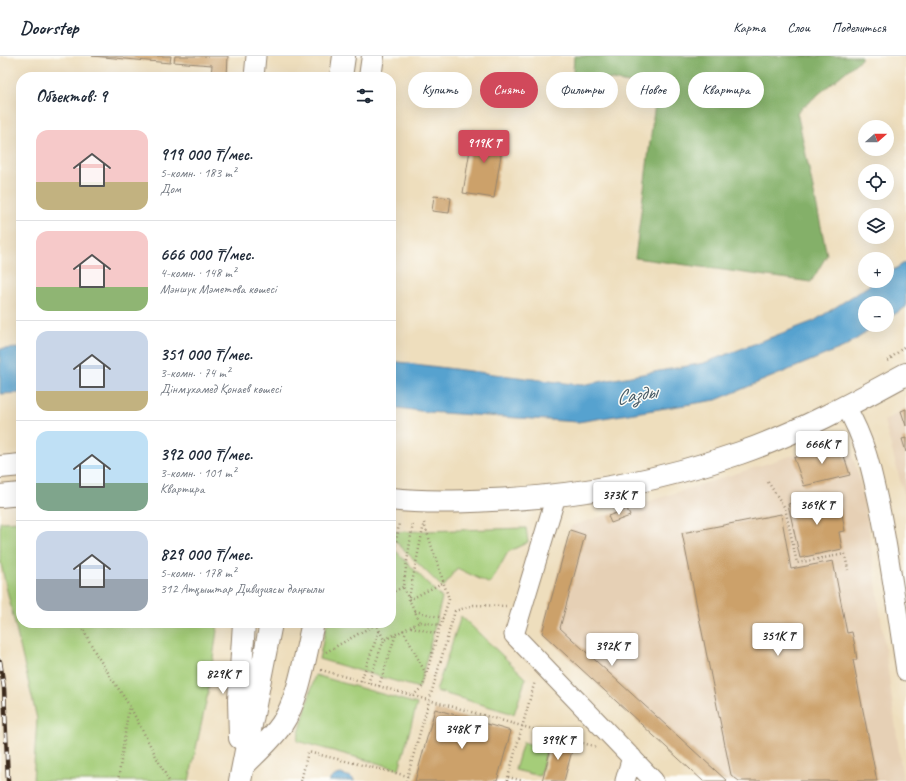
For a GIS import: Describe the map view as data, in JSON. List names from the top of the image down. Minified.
{"water":["Сазды"],"north":"right","page":{"header":"Doorstep","nav":["Карта","Слои","Поделиться"],"chip":["Купить","Снять","Фильтры","Новое","Квартира"],"heading":"Объектов: 9","map_buttons":["+","−"],"list":[{"name":"919 000 ₸/мес.","note":"5-комн. · 183 m² · Дом"},{"name":"666 000 ₸/мес.","note":"4-комн. · 148 m² · Мәншүк Мәметова көшесі"},{"name":"351 000 ₸/мес.","note":"3-комн. · 74 m² · Дінмұхамед Қонаев көшесі"},{"name":"392 000 ₸/мес.","note":"3-комн. · 101 m² · Квартира"},{"name":"829 000 ₸/мес.","note":"5-комн. · 178 m² · 312 Атқыштар Дивизиясы даңғылы"}],"price":["919K ₸","666K ₸","373K ₸","369K ₸","351K ₸","392K ₸","829K ₸","348K ₸","399K ₸"]}}
